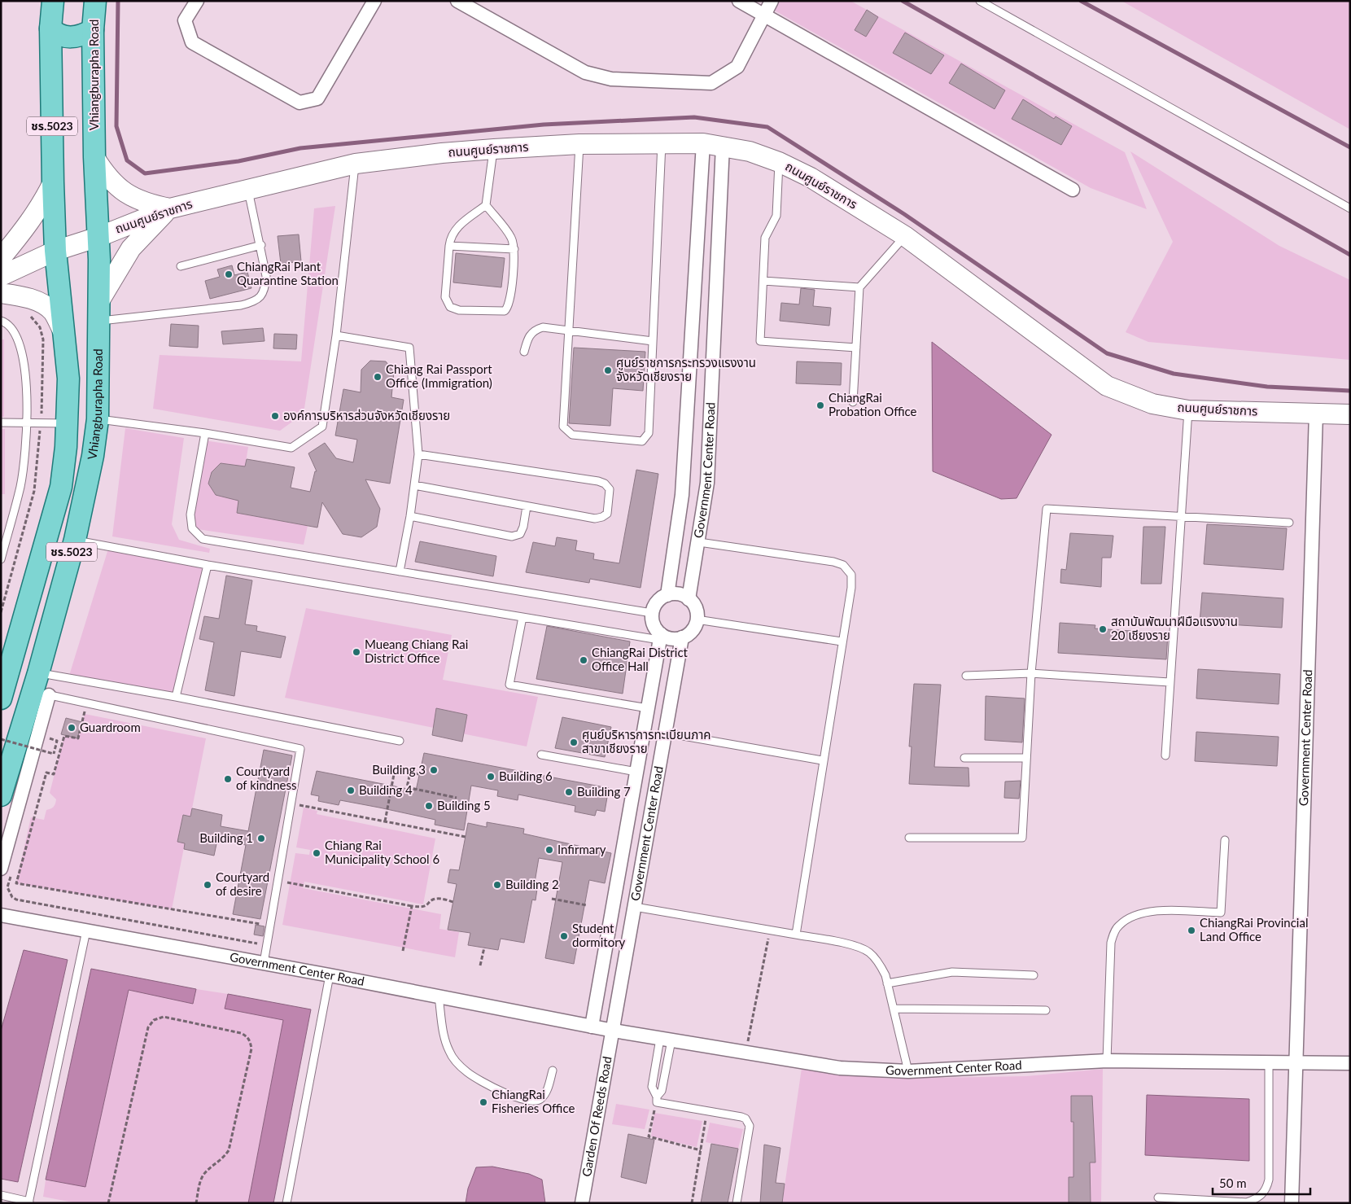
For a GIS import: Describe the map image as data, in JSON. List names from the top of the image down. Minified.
{"streets":{"main road":["Vhiangburapha Road","ชร.5023"],"street":["ถนนศูนย์ราชการ","Government Center Road","Garden Of Reeds Road"]},"crossings":[["Vhiangburapha Road","ถนนศูนย์ราชการ"],["ถนนศูนย์ราชการ","Government Center Road"],["Government Center Road","Garden Of Reeds Road"]],"places":["ChiangRai Plant Quarantine Station","ศูนย์ราชการกระทรวงแรงงาน จังหวัดเชียงราย","Chiang Rai Passport Office (Immigration)","ChiangRai Probation Office","องค์การบริหารส่วนจังหวัดเชียงราย","สถาบันพัฒนาฝีมือแรงงาน 20 เชียงราย","Mueang Chiang Rai District Office","ChiangRai District Office Hall","Guardroom","ศูนย์บริหารการทะเบียนภาค สาขาเชียงราย","Building 3","Building 6","Courtyard of kindness","Building 4","Building 7","Building 5","Building 1","Infirmary","Chiang Rai Municipality School 6","Courtyard of desire","Building 2","ChiangRai Provincial Land Office","Student dormitory","ChiangRai Fisheries Office"],"scale_bar":"50 m"}
